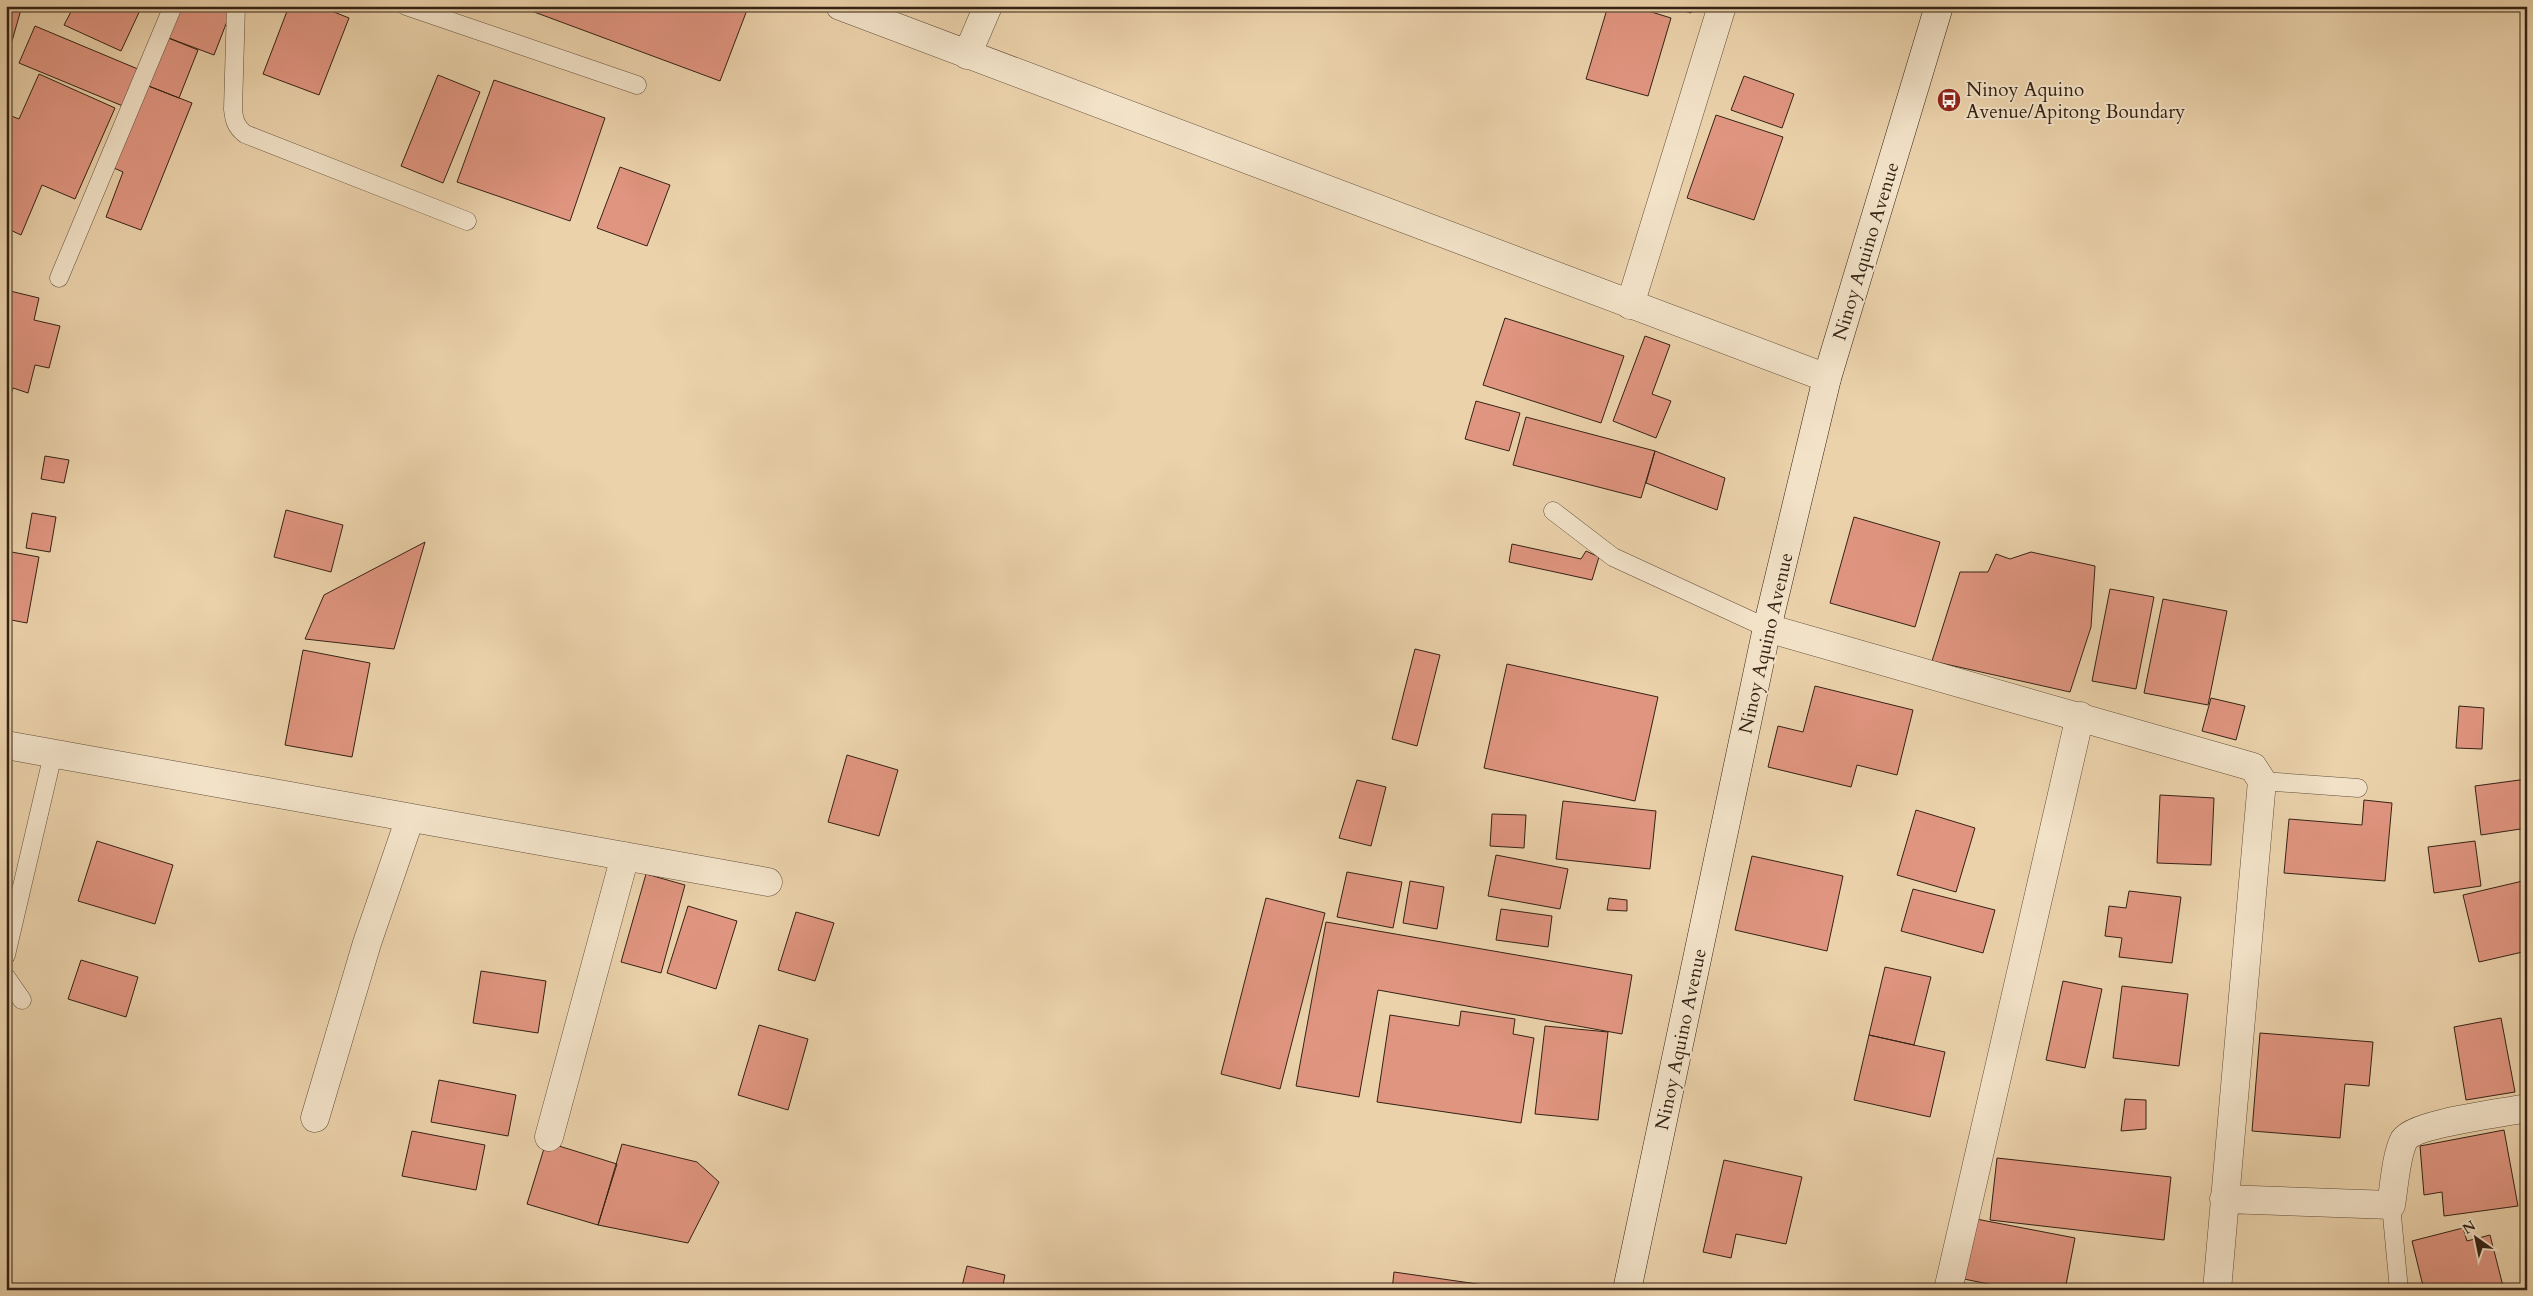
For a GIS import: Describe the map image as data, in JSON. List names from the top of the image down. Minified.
{"streets":{"street":["Ninoy Aquino Avenue"]},"places":{"bus stop":["Ninoy Aquino Avenue/Apitong Boundary"]},"north":"top left"}
